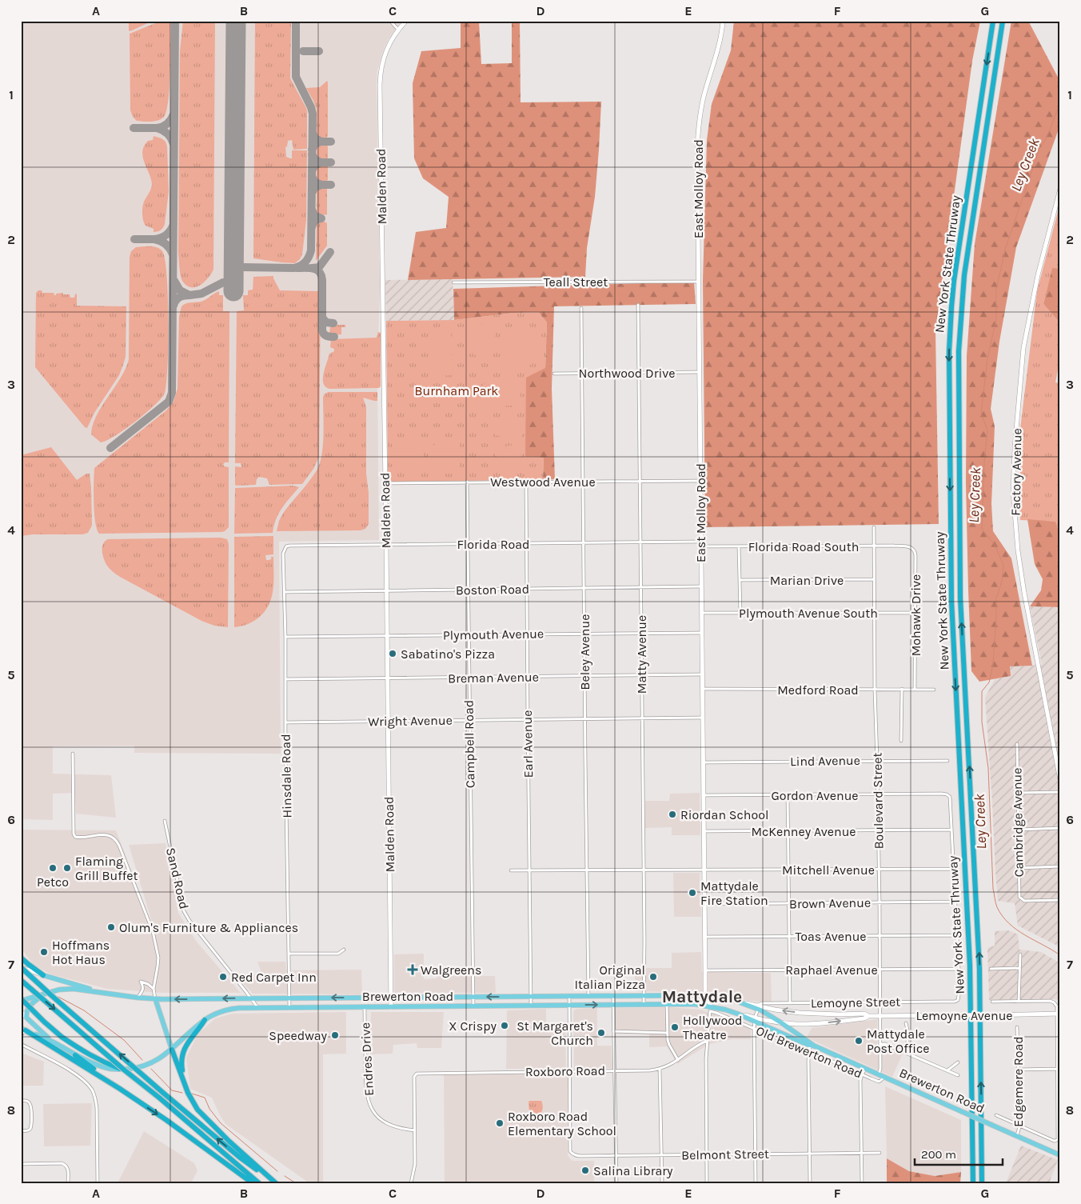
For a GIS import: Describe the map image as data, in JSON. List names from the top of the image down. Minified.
{"streets":{"highway":["New York State Thruway"],"main road":["Brewerton Road"],"street":["Malden Road","East Molloy Road","Teall Street","Northwood Drive","Factory Avenue","Westwood Avenue","Florida Road","Florida Road South","Marian Drive","Boston Road","Plymouth Avenue South","Mohawk Drive","Plymouth Avenue","Beley Avenue","Matty Avenue","Breman Avenue","Medford Road","Wright Avenue","Campbell Road","Earl Avenue","Lind Avenue","Hinsdale Road","Gordon Avenue","Boulevard Street","Cambridge Avenue","McKenney Avenue","Mitchell Avenue","Sand Road","Brown Avenue","Toas Avenue","Raphael Avenue","Lemoyne Street","Lemoyne Avenue","Old Brewerton Road","Endres Drive","Roxboro Road","Edgemere Road","Belmont Street"]},"crossings":[["Malden Road","Westwood Avenue"],["Malden Road","Florida Road"],["Malden Road","Boston Road"],["Malden Road","Plymouth Avenue"],["Malden Road","Breman Avenue"],["Malden Road","Wright Avenue"],["Malden Road","Brewerton Road"],["East Molloy Road","Teall Street"],["East Molloy Road","Northwood Drive"],["East Molloy Road","Westwood Avenue"],["East Molloy Road","Florida Road"],["East Molloy Road","Florida Road South"],["East Molloy Road","Boston Road"],["East Molloy Road","Plymouth Avenue South"],["East Molloy Road","Plymouth Avenue"],["East Molloy Road","Breman Avenue"],["East Molloy Road","Medford Road"],["East Molloy Road","Wright Avenue"],["East Molloy Road","Lind Avenue"],["East Molloy Road","Gordon Avenue"],["East Molloy Road","McKenney Avenue"],["East Molloy Road","Mitchell Avenue"],["East Molloy Road","Brown Avenue"],["East Molloy Road","Toas Avenue"],["East Molloy Road","Raphael Avenue"],["East Molloy Road","Brewerton Road"],["East Molloy Road","Old Brewerton Road"],["Northwood Drive","Beley Avenue"],["Northwood Drive","Matty Avenue"],["Westwood Avenue","Beley Avenue"],["Westwood Avenue","Matty Avenue"],["Westwood Avenue","Campbell Road"],["Westwood Avenue","Earl Avenue"],["Florida Road","Florida Road South"],["Florida Road","Beley Avenue"],["Florida Road","Matty Avenue"],["Florida Road","Campbell Road"],["Florida Road","Earl Avenue"],["Florida Road","Hinsdale Road"],["Florida Road South","Mohawk Drive"],["Florida Road South","Boulevard Street"],["Marian Drive","Boulevard Street"],["Boston Road","Beley Avenue"],["Boston Road","Matty Avenue"],["Boston Road","Campbell Road"],["Boston Road","Earl Avenue"],["Boston Road","Hinsdale Road"],["Plymouth Avenue South","Mohawk Drive"],["Plymouth Avenue South","Boulevard Street"],["Mohawk Drive","Medford Road"],["Plymouth Avenue","Beley Avenue"],["Plymouth Avenue","Matty Avenue"],["Plymouth Avenue","Campbell Road"],["Plymouth Avenue","Earl Avenue"],["Plymouth Avenue","Hinsdale Road"],["Beley Avenue","Breman Avenue"],["Beley Avenue","Wright Avenue"],["Beley Avenue","Mitchell Avenue"],["Beley Avenue","Brewerton Road"],["Matty Avenue","Breman Avenue"],["Matty Avenue","Wright Avenue"],["Matty Avenue","Mitchell Avenue"],["Matty Avenue","Brewerton Road"],["Breman Avenue","Campbell Road"],["Breman Avenue","Earl Avenue"],["Breman Avenue","Hinsdale Road"],["Medford Road","Boulevard Street"],["Wright Avenue","Campbell Road"],["Wright Avenue","Earl Avenue"],["Wright Avenue","Hinsdale Road"],["Campbell Road","Brewerton Road"],["Earl Avenue","Mitchell Avenue"],["Earl Avenue","Brewerton Road"],["Lind Avenue","Boulevard Street"],["Hinsdale Road","Brewerton Road"],["Gordon Avenue","Boulevard Street"],["Gordon Avenue","McKenney Avenue"],["Boulevard Street","McKenney Avenue"],["Boulevard Street","Mitchell Avenue"],["Boulevard Street","Brown Avenue"],["Boulevard Street","Toas Avenue"],["Boulevard Street","Raphael Avenue"],["Boulevard Street","Brewerton Road"],["Boulevard Street","Lemoyne Street"],["Boulevard Street","Lemoyne Avenue"],["Sand Road","Brewerton Road"],["Raphael Avenue","Lemoyne Street"],["Brewerton Road","Lemoyne Street"],["Brewerton Road","Lemoyne Avenue"],["Brewerton Road","Old Brewerton Road"],["Brewerton Road","Endres Drive"],["Brewerton Road","Edgemere Road"],["Lemoyne Street","Lemoyne Avenue"],["Endres Drive","Roxboro Road"],["Roxboro Road","Belmont Street"]],"districts":["Mattydale"],"water":["Ley Creek"],"parks":["Burnham Park"],"places":{"other":["Sabatino's Pizza","Riordan School","Petco","Flaming Grill Buffet","Mattydale Fire Station","Olum's Furniture & Appliances","Hoffmans Hot Haus","Red Carpet Inn","Original Italian Pizza","X Crispy","Hollywood Theatre","St Margaret's Church","Speedway","Mattydale Post Office","Roxboro Road Elementary School","Salina Library"],"health":["Walgreens"]},"scale_bar":"200 m","grid":{"columns":["A","B","C","D","E","F","G"],"rows":["1","2","3","4","5","6","7","8"]}}
